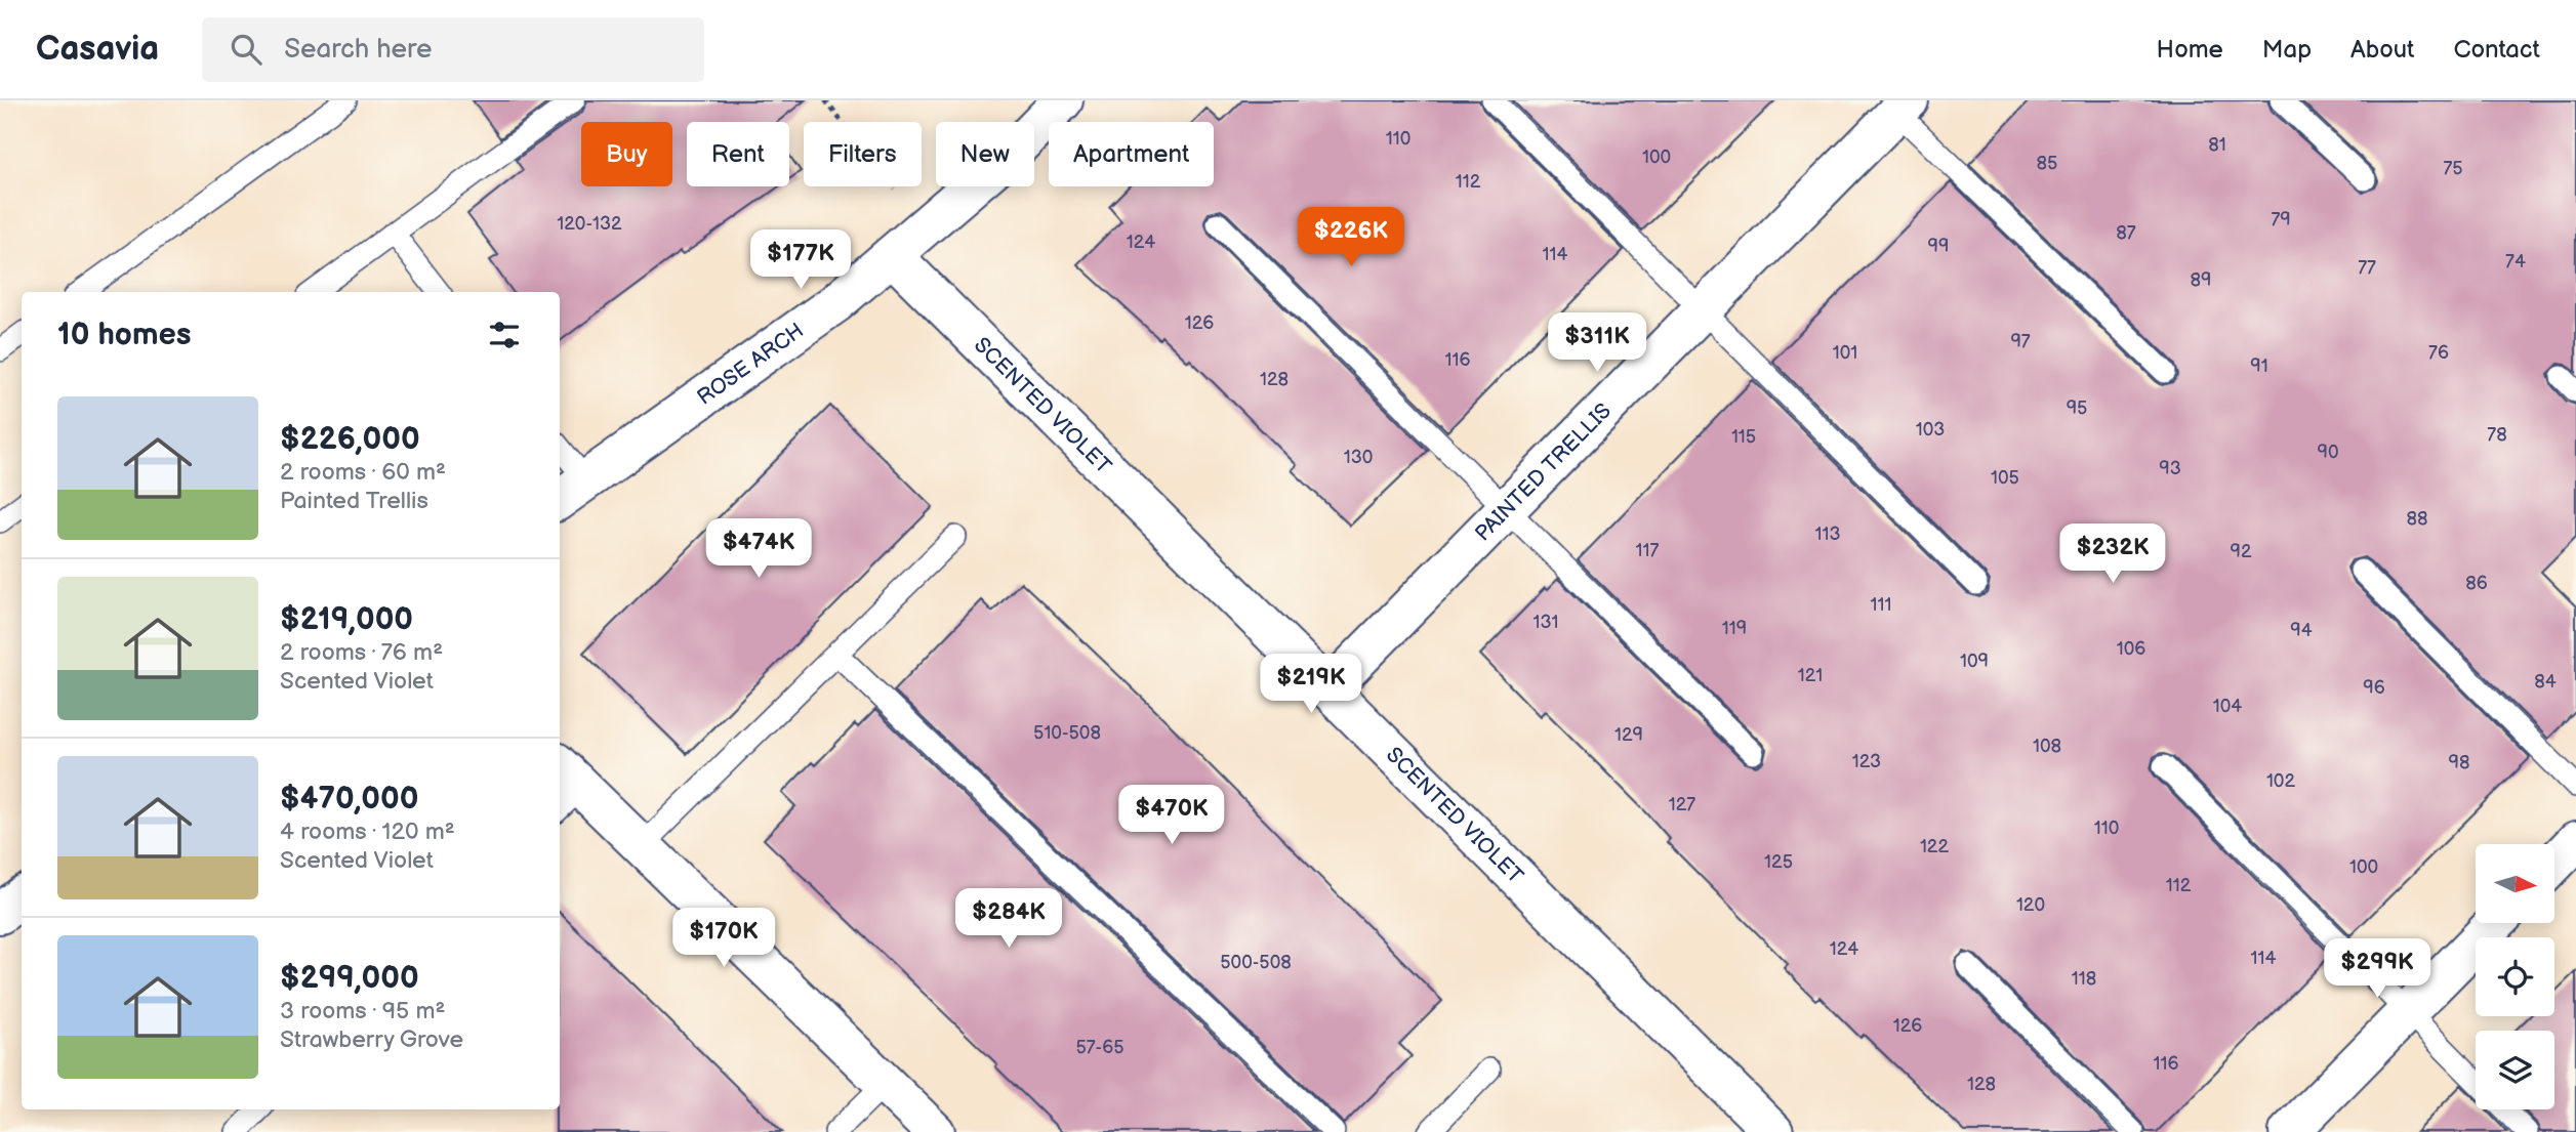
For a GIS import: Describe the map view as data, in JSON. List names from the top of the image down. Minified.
{"streets":{"street":["ROSE ARCH","SCENTED VIOLET","PAINTED TRELLIS"]},"crossings":[["ROSE ARCH","SCENTED VIOLET"],["SCENTED VIOLET","PAINTED TRELLIS"]],"house_numbers":["110","81","100","85","75","112","79","120-132","87","124","99","114","74","77","89","126","97","101","76","116","91","128","95","103","78","115","90","130","93","105","88","113","117","92","86","111","131","119","94","106","109","121","84","96","104","510-508","129","108","123","98","102","127","110","122","125","100","112","120","124","114","500-508","118","126","57-65","116","128"],"north":"right","page":{"header":"Casavia","search":"Search here","nav":["Home","Map","About","Contact"],"chip":["Buy","Rent","Filters","New","Apartment"],"price":["$226K","$177K","$311K","$474K","$232K","$219K","$470K","$284K","$170K","$299K"],"heading":"10 homes","list":[{"name":"$226,000","note":"2 rooms · 60 m² · Painted Trellis"},{"name":"$219,000","note":"2 rooms · 76 m² · Scented Violet"},{"name":"$470,000","note":"4 rooms · 120 m² · Scented Violet"},{"name":"$299,000","note":"3 rooms · 95 m² · Strawberry Grove"}]}}
